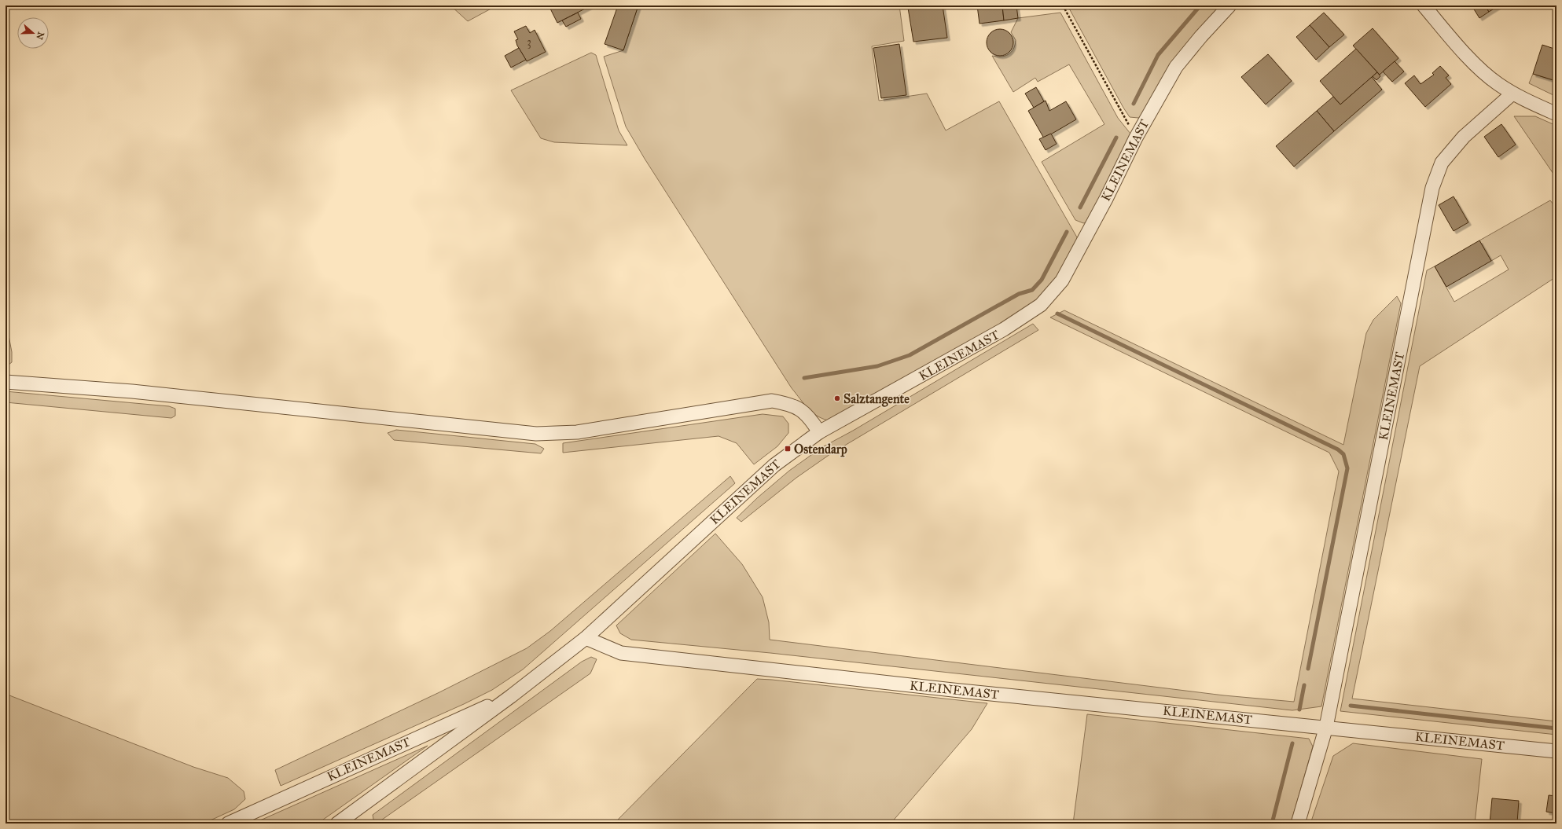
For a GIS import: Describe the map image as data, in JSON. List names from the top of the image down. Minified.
{"streets":{"street":["KLEINEMAST"]},"places":{"other":["Salztangente"],"transit":["Ostendarp"]},"house_numbers":["3"],"north":"right"}
